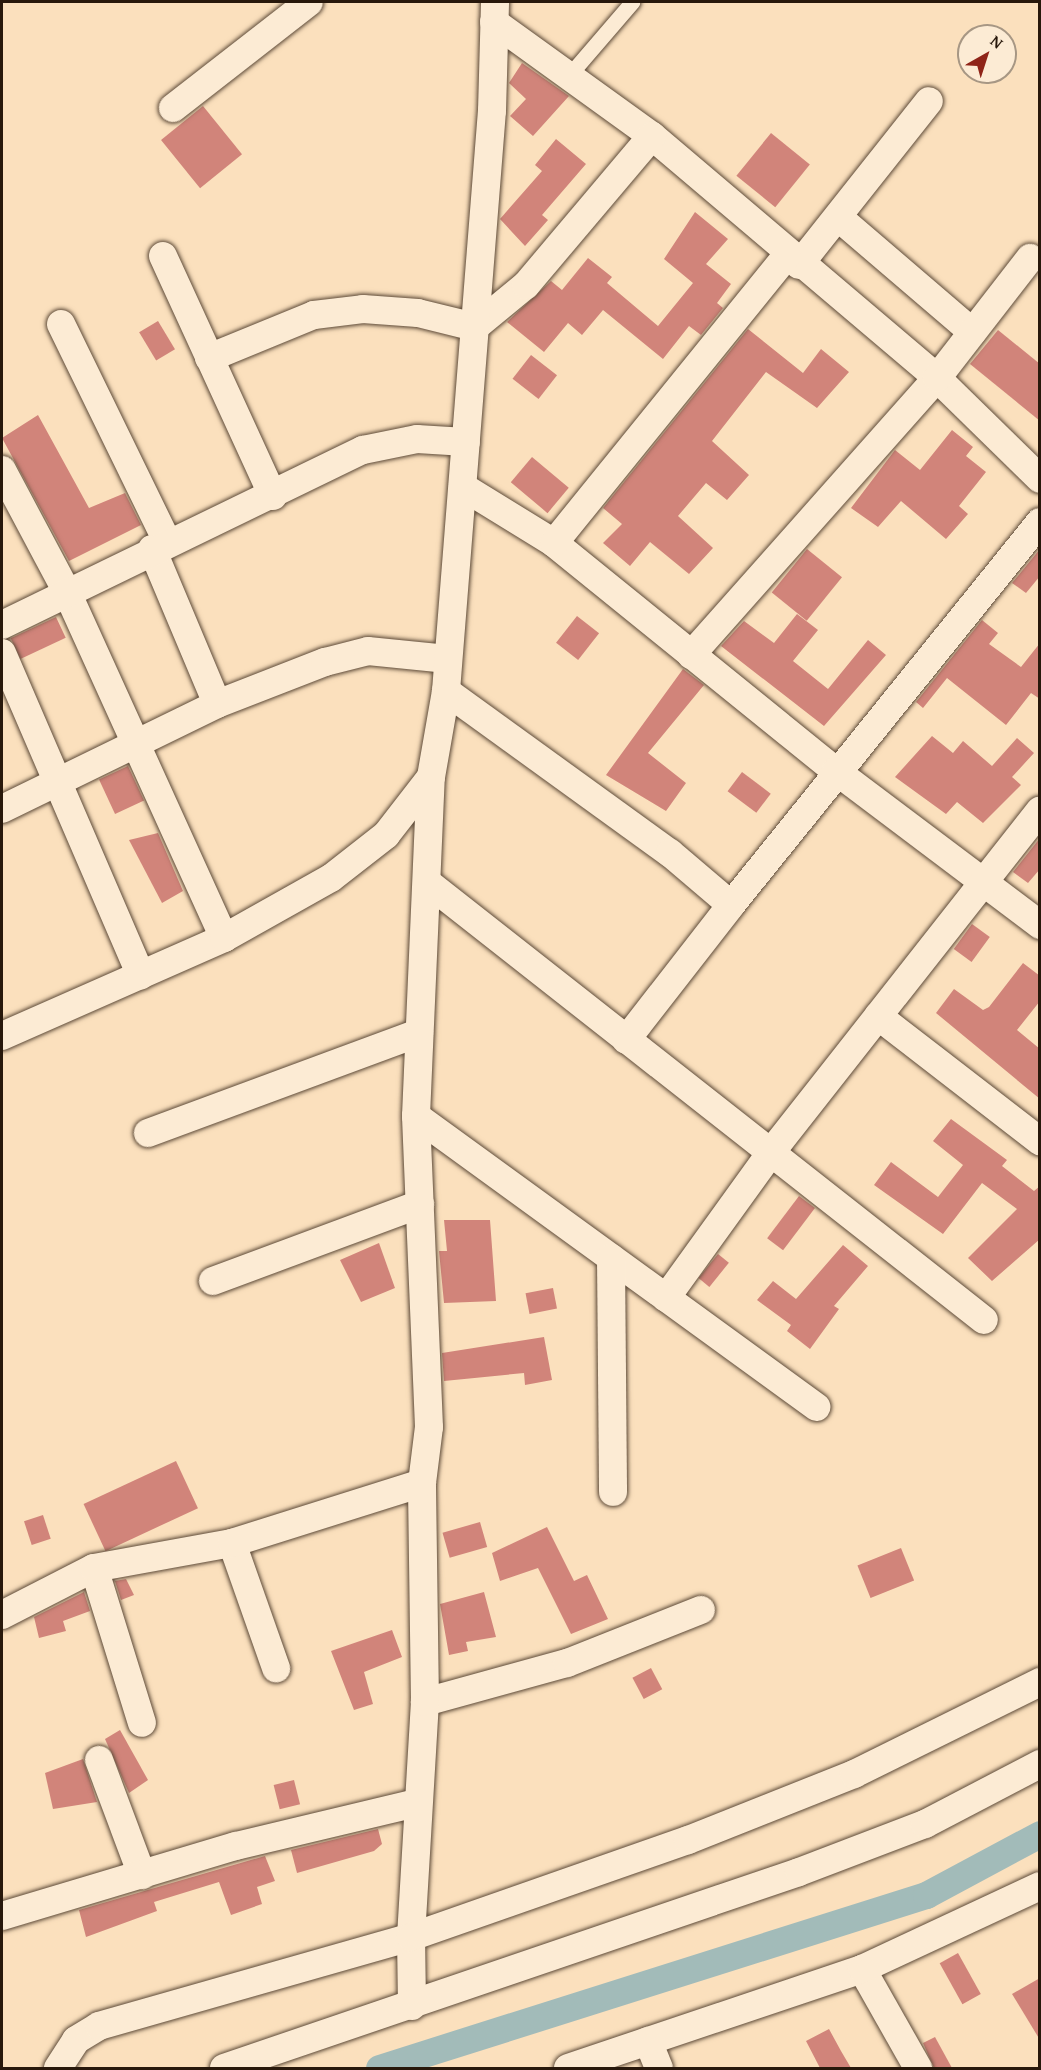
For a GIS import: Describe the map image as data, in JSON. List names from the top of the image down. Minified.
{"north":"top right"}
